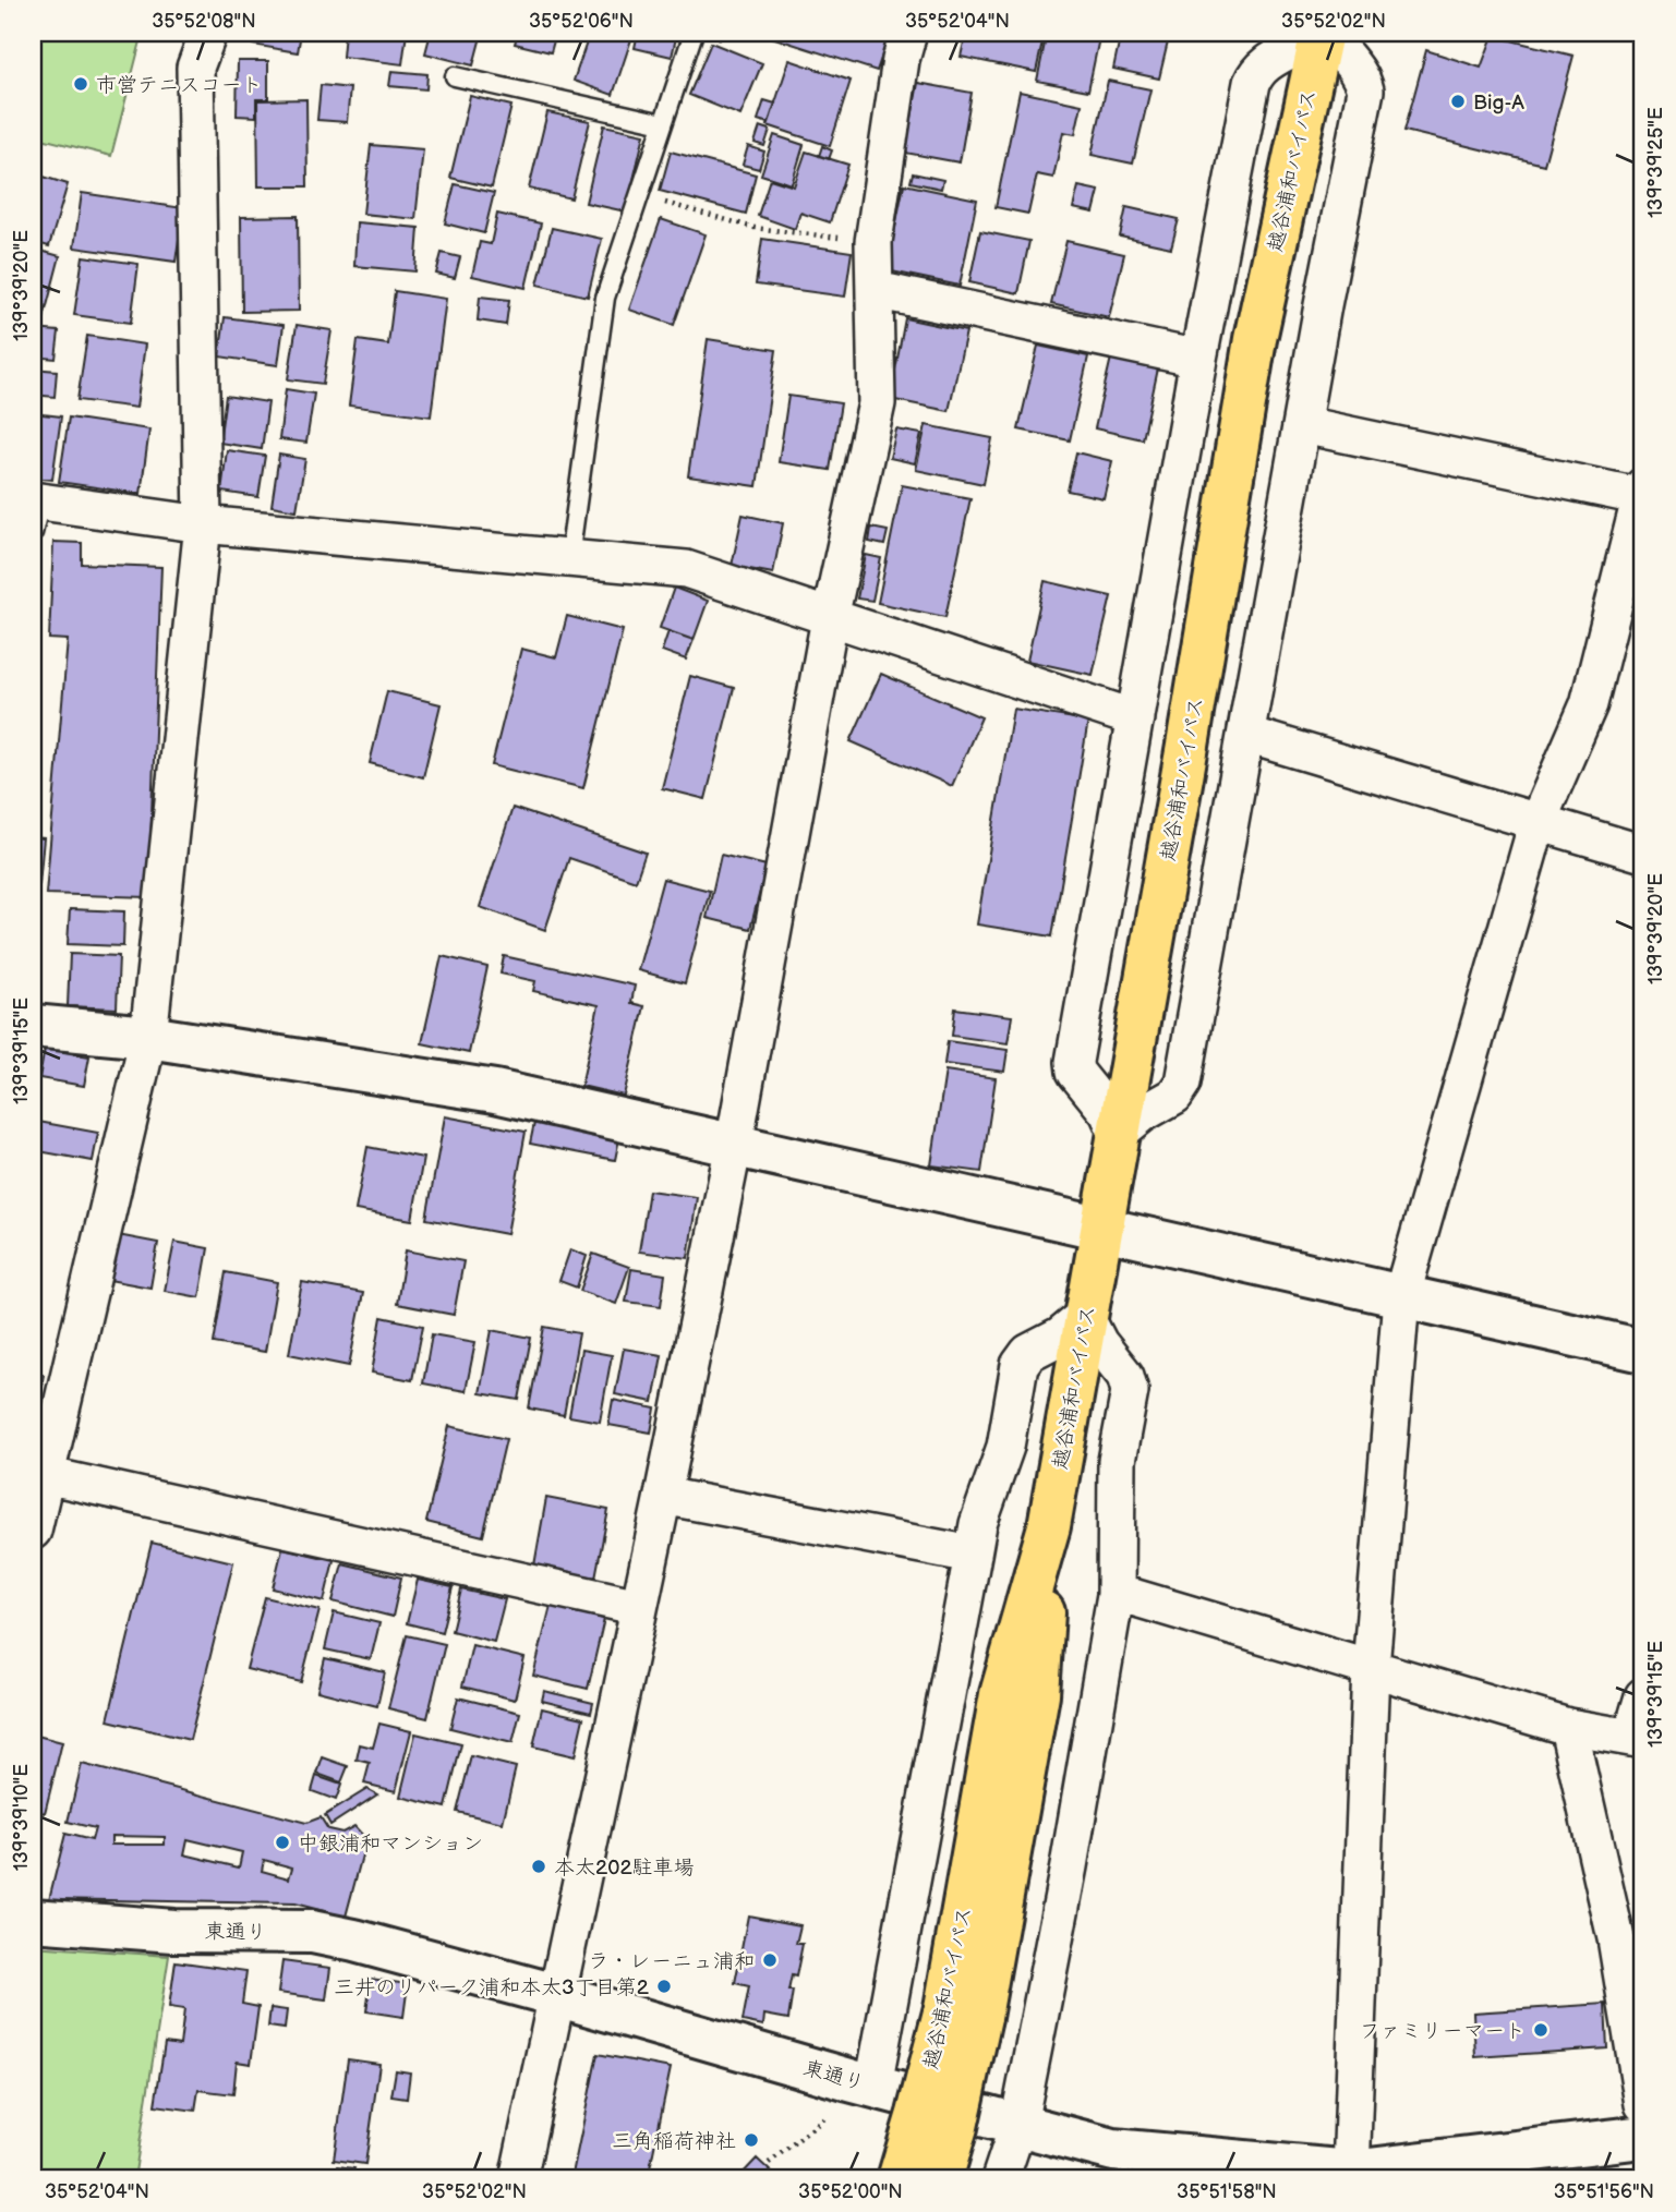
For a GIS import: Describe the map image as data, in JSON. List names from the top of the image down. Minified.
{"streets":{"highway":["越谷浦和バイパス"],"street":["東通り"]},"places":["市営テニスコート","Big-A","中銀浦和マンション","本太202駐車場","ラ・レーニュ浦和","三井のリパーク浦和本太3丁目第2","ファミリーマート","三角稲荷神社"],"coordinates":["35°52'08\"N","35°52'06\"N","35°52'04\"N","35°52'02\"N","139°39'25\"E","139°39'20\"E","139°39'15\"E","139°39'10\"E","35°52'00\"N","35°51'58\"N","35°51'56\"N"]}
